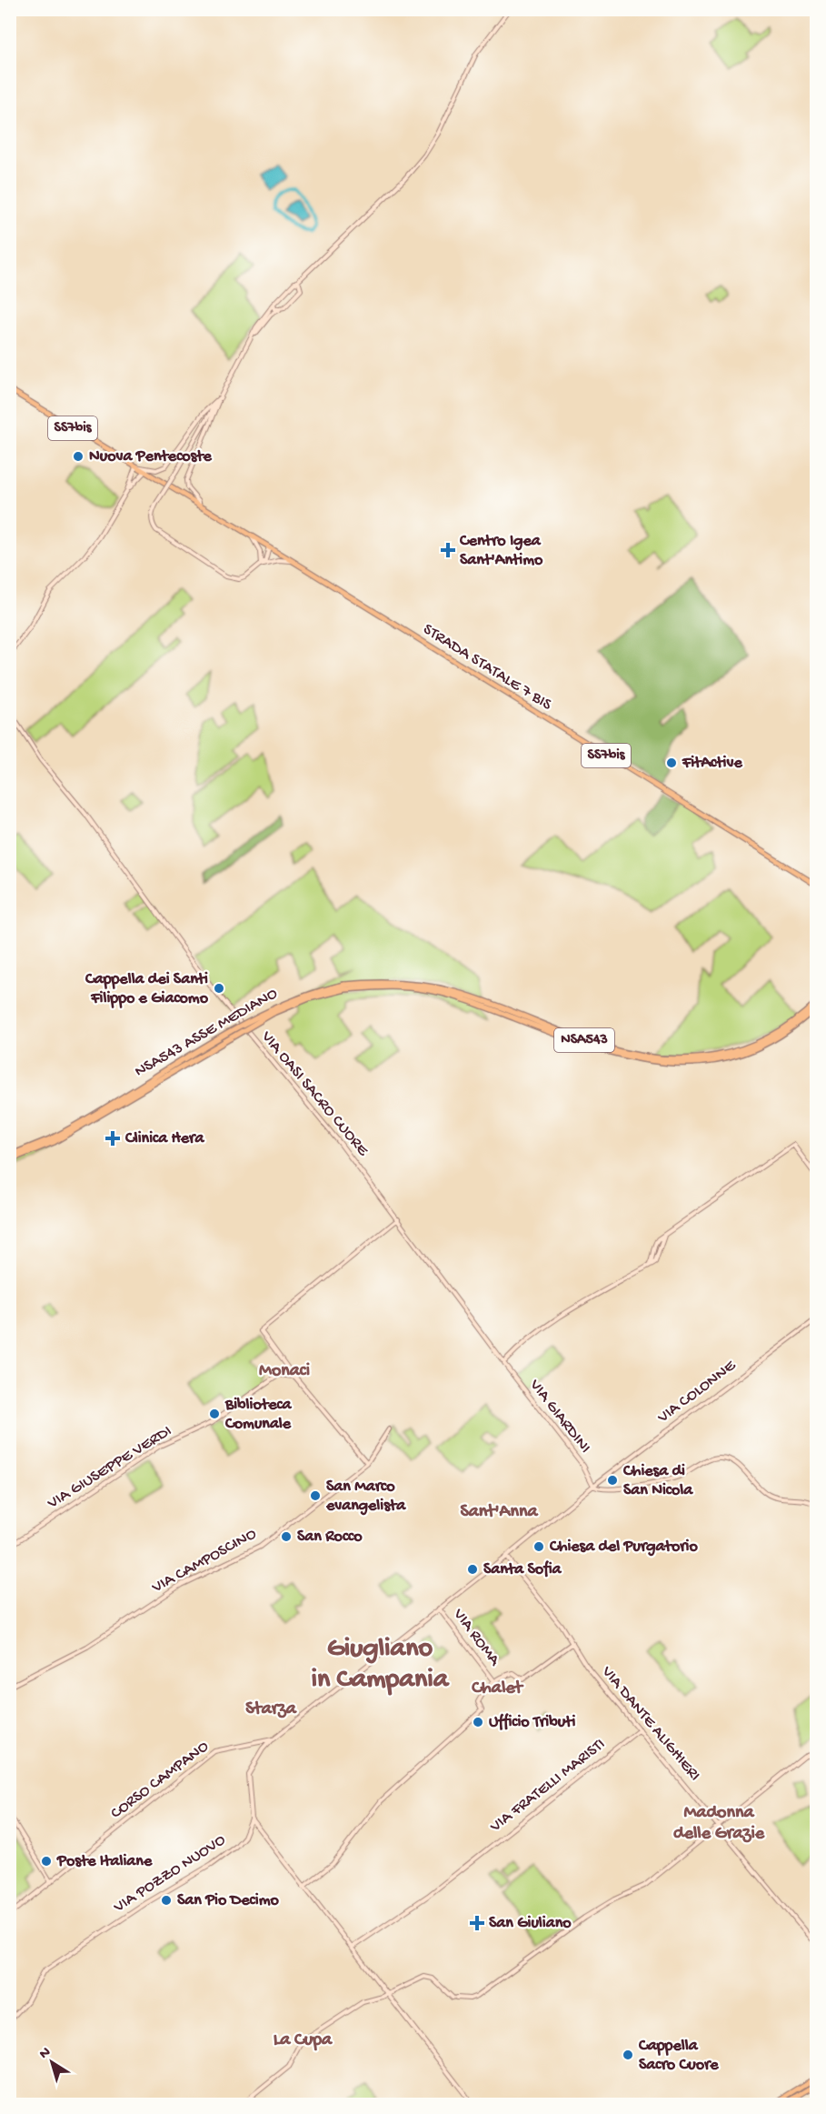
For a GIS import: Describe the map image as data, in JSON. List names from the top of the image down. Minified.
{"streets":{"highway":["NSA543"],"main road":["SS7bis","STRADA STATALE 7 BIS"],"street":["VIA OASI SACRO CUORE","VIA COLONNE","VIA GIARDINI","VIA GIUSEPPE VERDI","VIA CAMPOSCINO","VIA ROMA","VIA DANTE ALIGHIERI","CORSO CAMPANO","VIA FRATELLI MARISTI","VIA POZZO NUOVO"]},"crossings":[["SS7bis","STRADA STATALE 7 BIS"],["VIA OASI SACRO CUORE","VIA GIARDINI"],["VIA COLONNE","VIA GIARDINI"],["VIA COLONNE","CORSO CAMPANO"],["VIA GIARDINI","CORSO CAMPANO"],["VIA ROMA","CORSO CAMPANO"],["VIA DANTE ALIGHIERI","CORSO CAMPANO"],["VIA DANTE ALIGHIERI","VIA FRATELLI MARISTI"]],"districts":["Monaci","Sant'Anna","Giugliano in Campania","Chalet","Starza","Madonna delle Grazie","La Cupa"],"places":{"other":["Nuova Pentecoste","FitActive","Cappella dei Santi Filippo e Giacomo","Biblioteca Comunale","Chiesa di San Nicola","San Marco evangelista","San Rocco","Chiesa del Purgatorio","Santa Sofia","Ufficio Tributi","Poste Italiane","San Pio Decimo","Cappella Sacro Cuore"],"health":["Centro Igea Sant'Antimo","Clinica Hera","San Giuliano"]},"north":"top left"}
